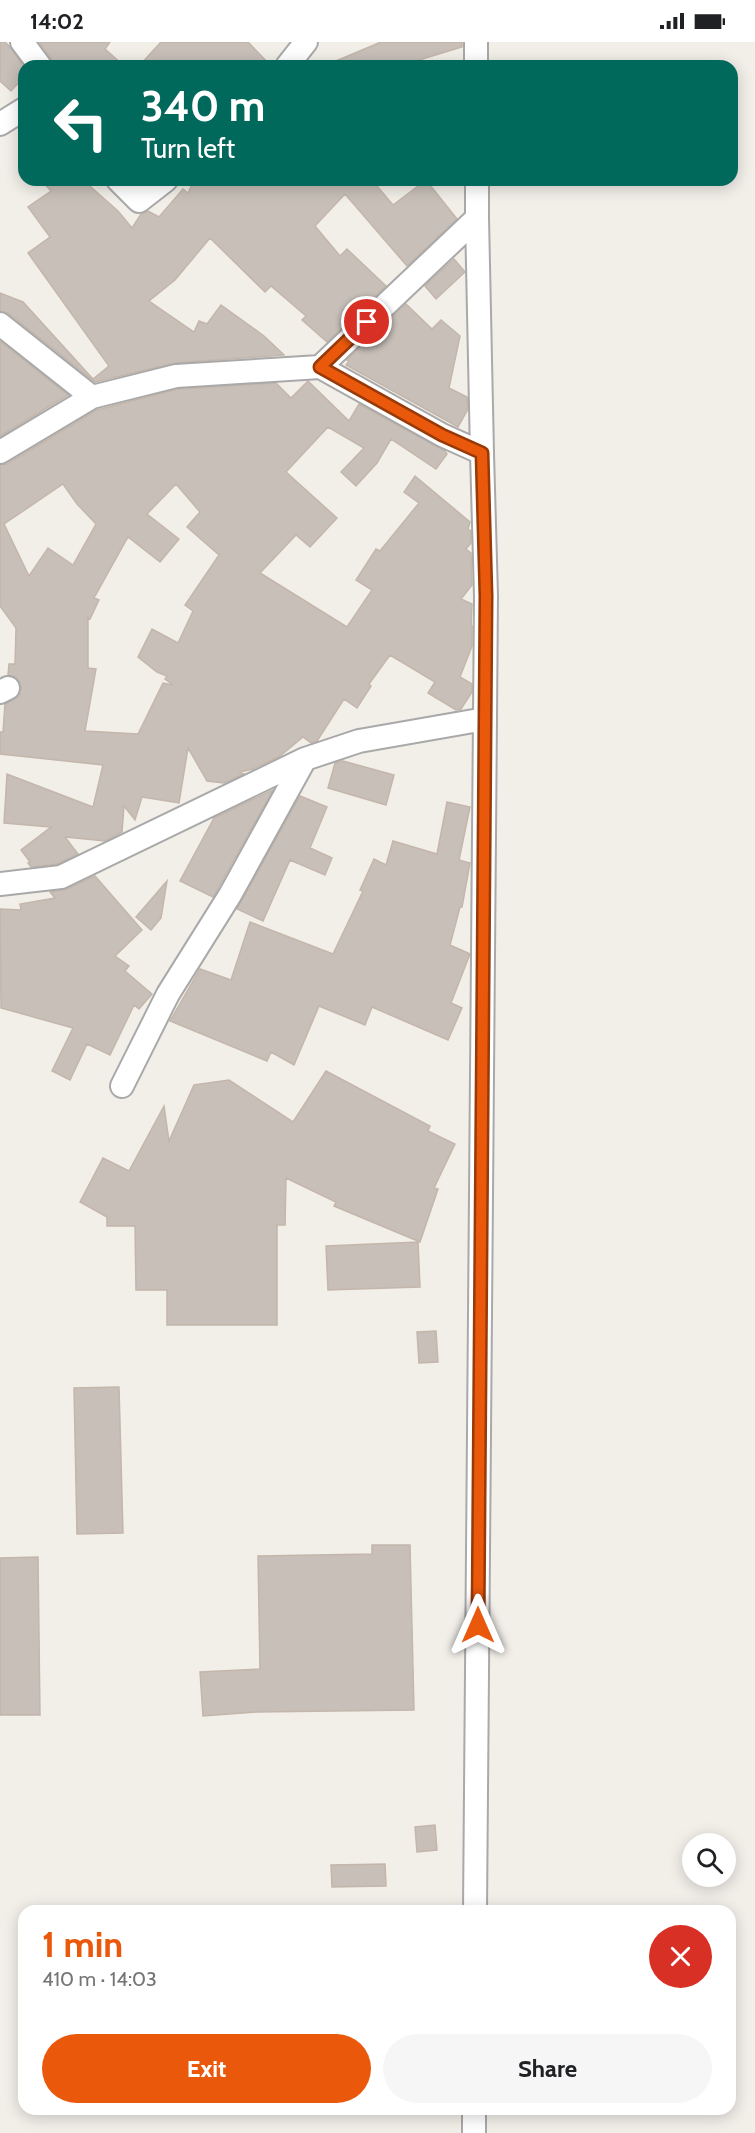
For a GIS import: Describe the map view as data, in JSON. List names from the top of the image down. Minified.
{"page":{"status":"14:02","turn":["340 m","Turn left"],"heading":["1 min","410 m · 14:03"],"buttons":["Exit","Share"]}}
